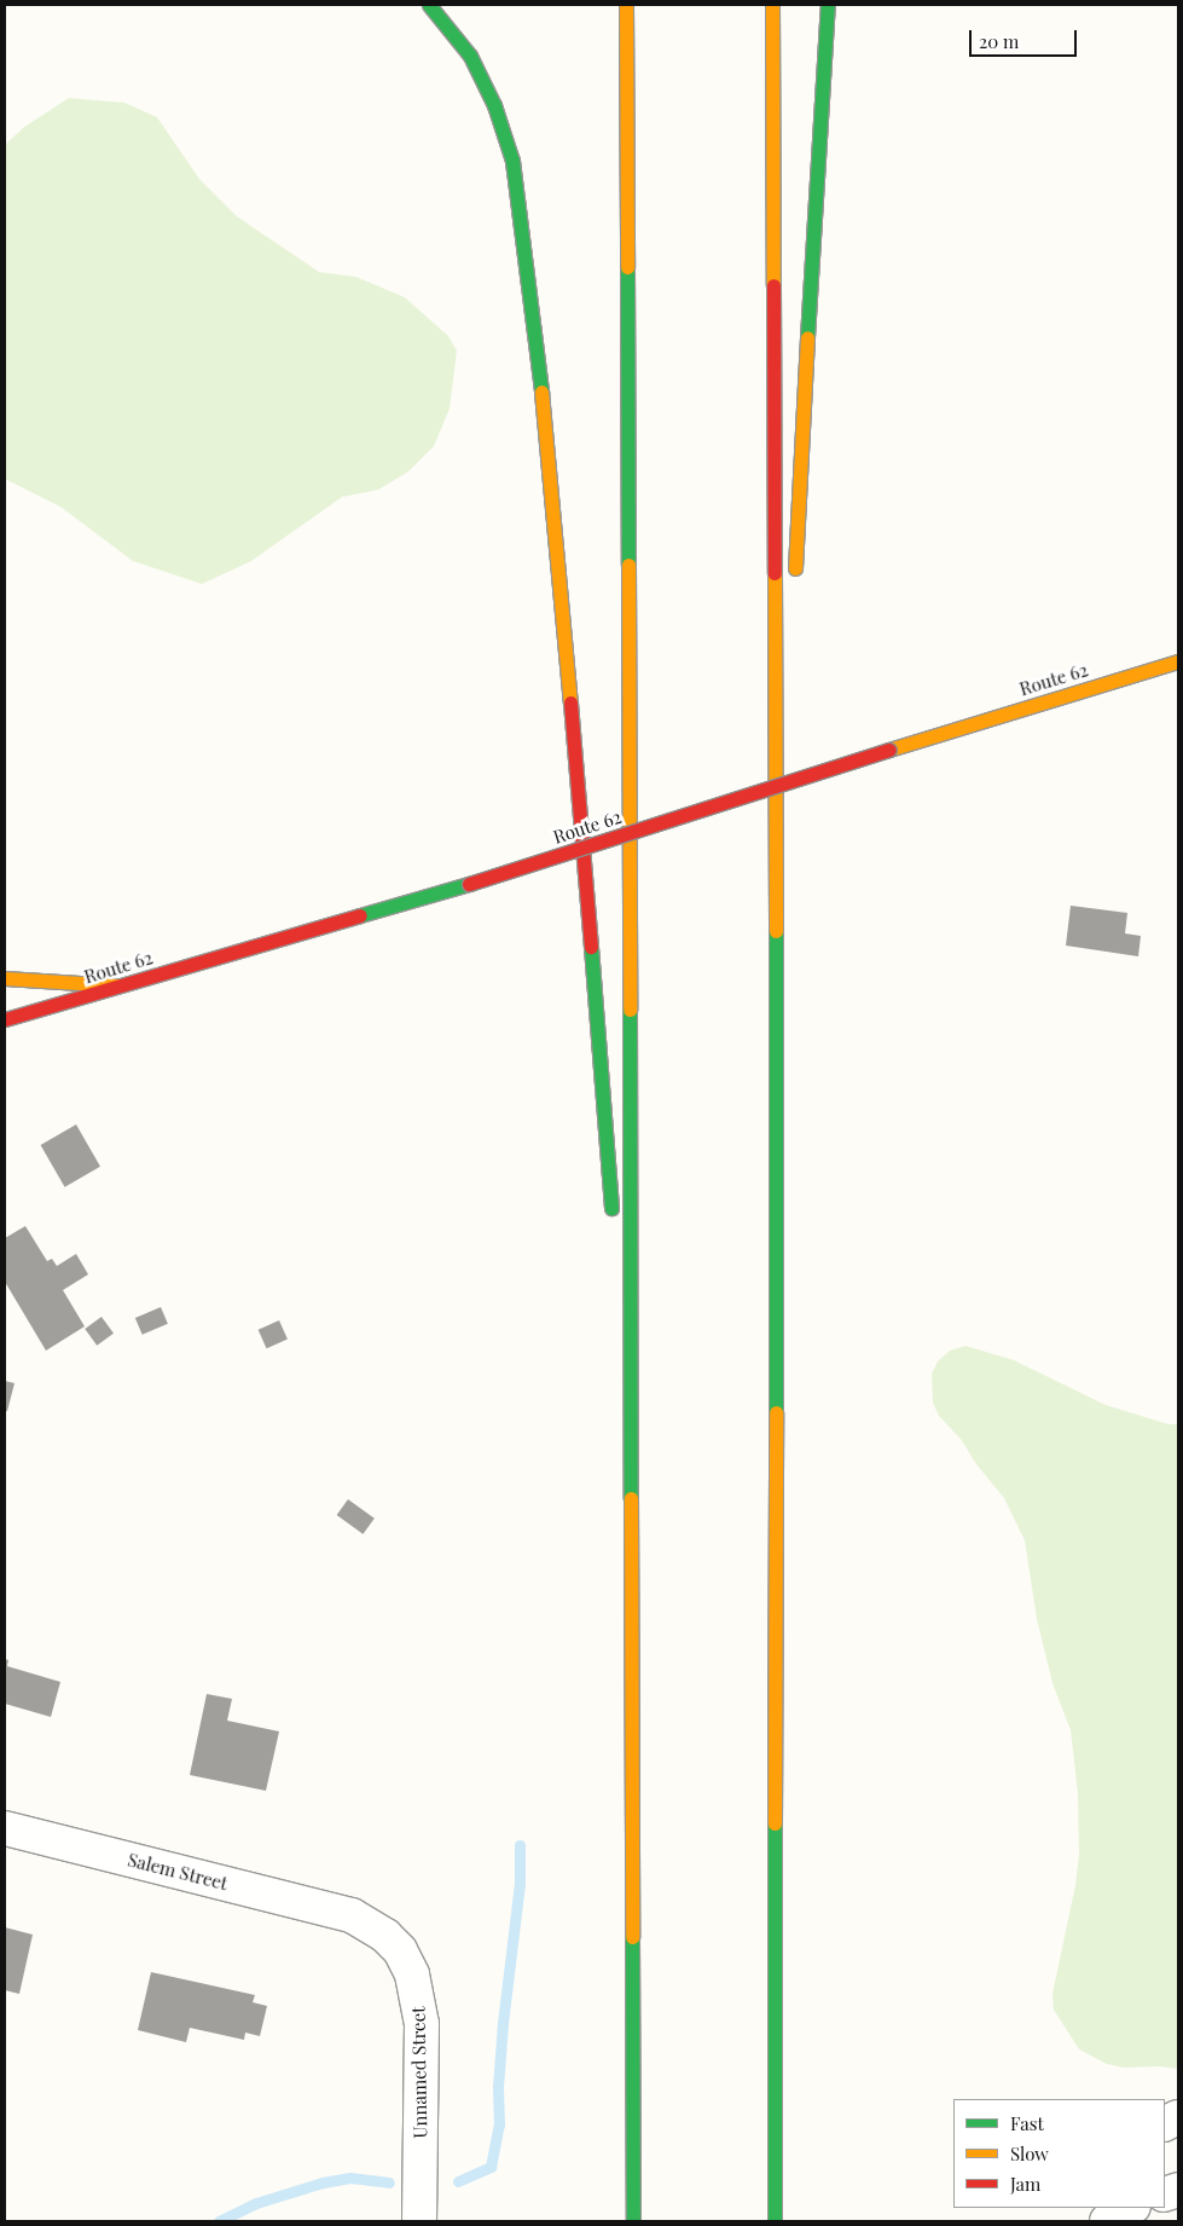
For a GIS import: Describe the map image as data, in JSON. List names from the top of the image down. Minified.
{"streets":{"main road":["Route 62"],"street":["Salem Street","Unnamed Street"]},"crossings":[["Salem Street","Unnamed Street"]],"legend":["Fast","Slow","Jam"],"scale_bar":"20 m"}
